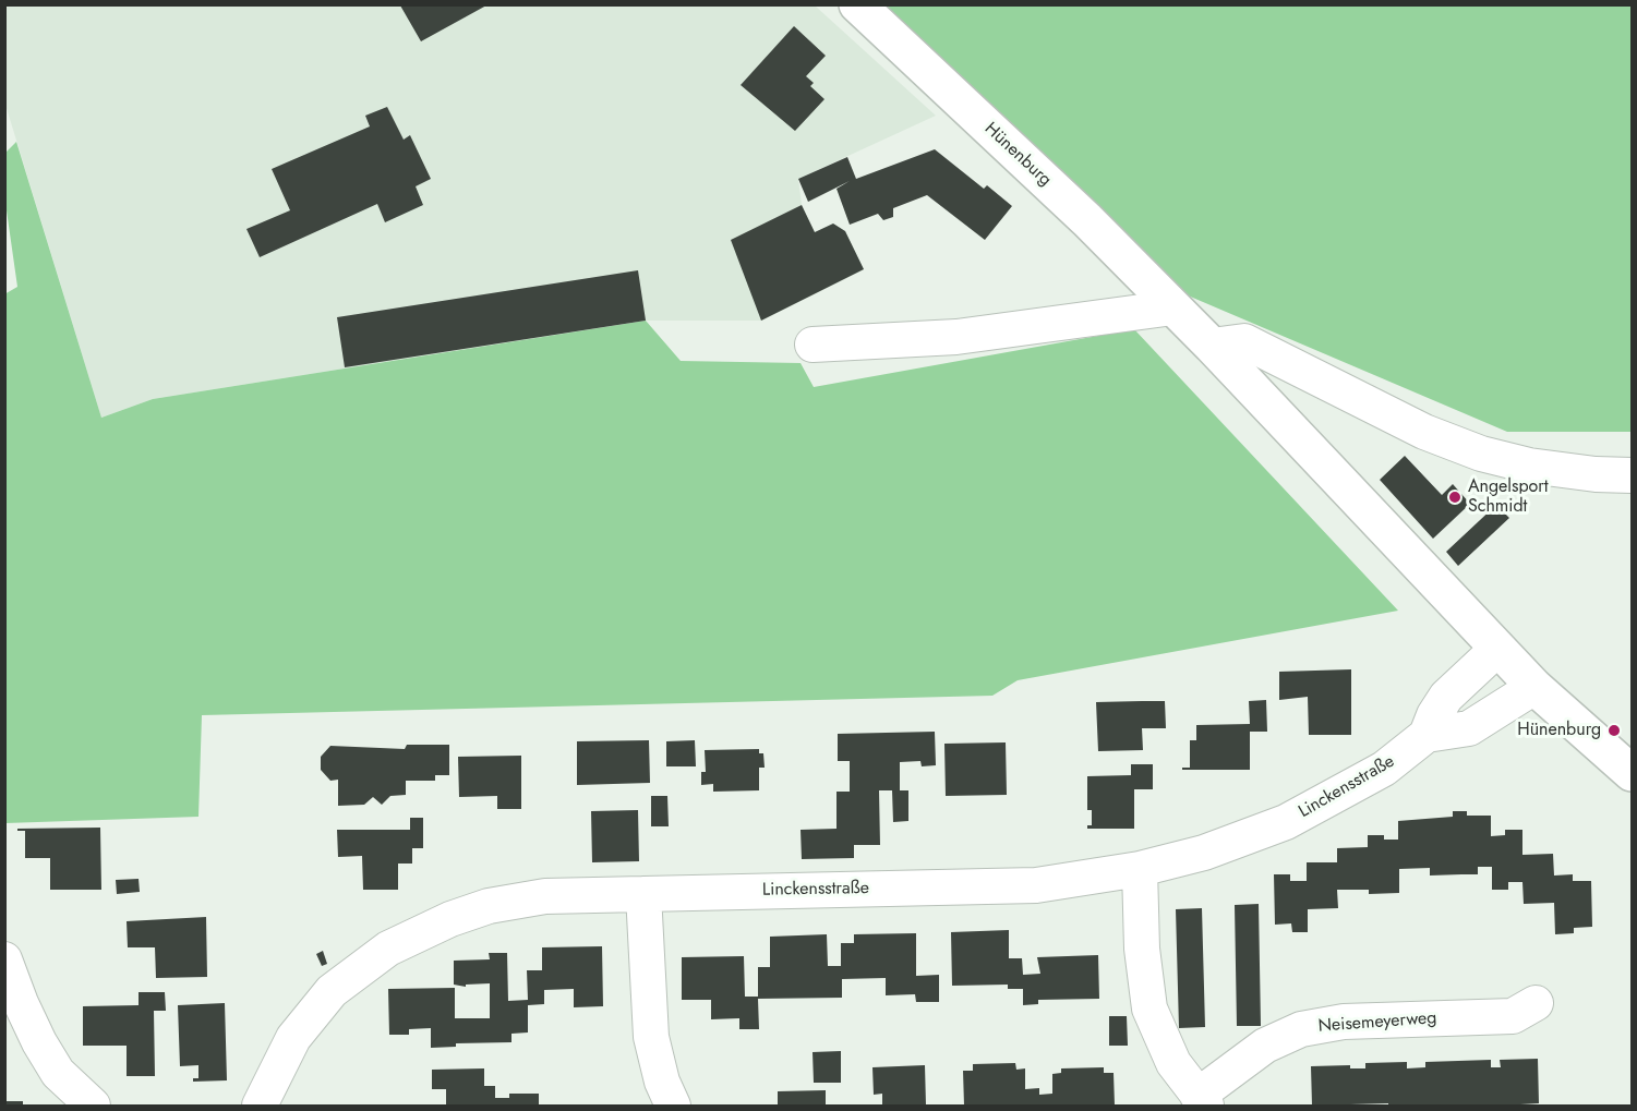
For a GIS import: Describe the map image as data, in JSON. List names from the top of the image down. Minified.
{"streets":{"street":["Hünenburg","Linckensstraße","Neisemeyerweg"]},"crossings":[["Hünenburg","Linckensstraße"],["Linckensstraße","Neisemeyerweg"]],"places":["Angelsport Schmidt","Hünenburg"]}
